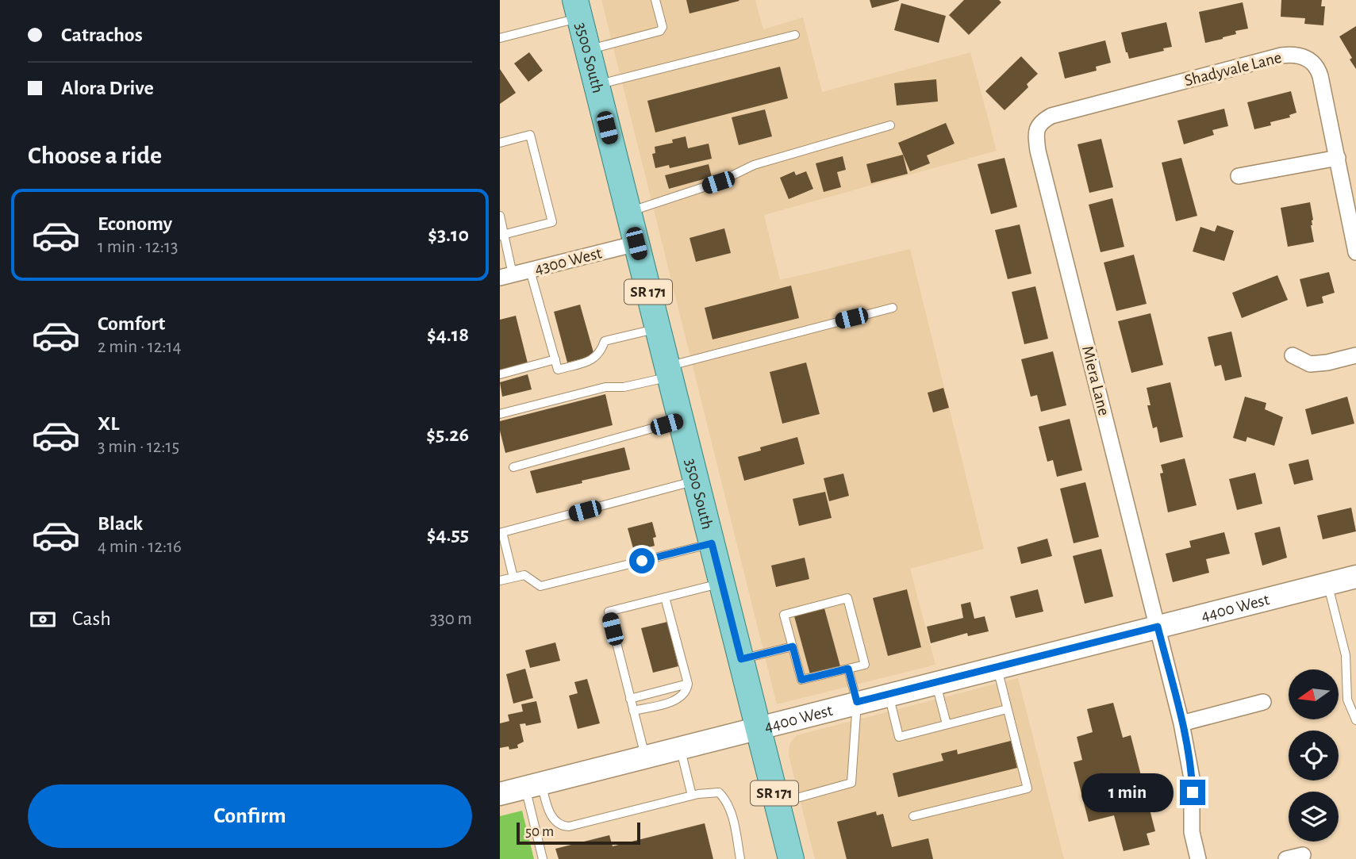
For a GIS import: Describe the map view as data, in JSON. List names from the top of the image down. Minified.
{"streets":{"main road":["3500 South","SR 171"],"street":["Shadyvale Lane","4300 West","Miera Lane","4400 West"]},"crossings":[["3500 South","4300 West"],["3500 South","4400 West"],["Shadyvale Lane","Miera Lane"],["Miera Lane","4400 West"]],"scale_bar":"50 m","north":"left","page":{"banner":["Catrachos","Alora Drive"],"heading":"Choose a ride","list":[{"name":"Economy","note":"1 min · 12:13","value":"$3.10"},{"name":"Comfort","note":"2 min · 12:14","value":"$4.18"},{"name":"XL","note":"3 min · 12:15","value":"$5.26"},{"name":"Black","note":"4 min · 12:16","value":"$4.55"}],"pay":["Cash","330 m"],"buttons":"Confirm","bubble":"1 min","scale":"50 m"}}
